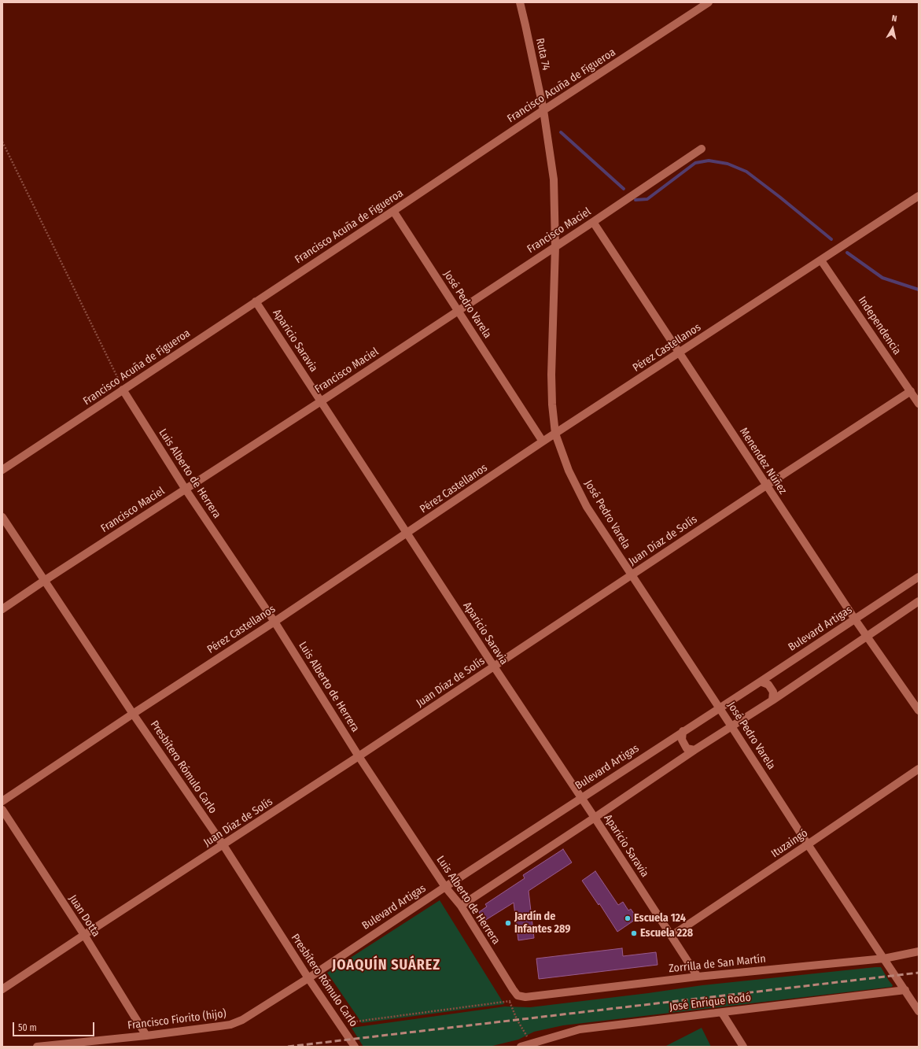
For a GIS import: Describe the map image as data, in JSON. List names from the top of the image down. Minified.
{"streets":{"street":["Ruta 74","Francisco Acuña de Figueroa","Francisco Maciel","José Pedro Varela","Independencia","Aparicio Saravia","Pérez Castellanos","Menendez Núñez","Luis Alberto de Herrera","Juan Díaz de Solís","Bulevard Artigas","Presbítero Rómulo Carlo","Ituzaingó","Juan Dotta","Zorrilla de San Martín","José Enrique Rodó","Francisco Fiorito (hijo)"]},"crossings":[["Ruta 74","Francisco Acuña de Figueroa"],["Ruta 74","Francisco Maciel"],["Ruta 74","José Pedro Varela"],["Francisco Acuña de Figueroa","José Pedro Varela"],["Francisco Acuña de Figueroa","Aparicio Saravia"],["Francisco Acuña de Figueroa","Luis Alberto de Herrera"],["Francisco Maciel","José Pedro Varela"],["Francisco Maciel","Aparicio Saravia"],["Francisco Maciel","Menendez Núñez"],["Francisco Maciel","Luis Alberto de Herrera"],["Francisco Maciel","Presbítero Rómulo Carlo"],["José Pedro Varela","Pérez Castellanos"],["José Pedro Varela","Juan Díaz de Solís"],["José Pedro Varela","Bulevard Artigas"],["José Pedro Varela","Ituzaingó"],["José Pedro Varela","Zorrilla de San Martín"],["José Pedro Varela","José Enrique Rodó"],["Independencia","Pérez Castellanos"],["Independencia","Juan Díaz de Solís"],["Aparicio Saravia","Pérez Castellanos"],["Aparicio Saravia","Juan Díaz de Solís"],["Aparicio Saravia","Bulevard Artigas"],["Aparicio Saravia","Ituzaingó"],["Aparicio Saravia","Zorrilla de San Martín"],["Pérez Castellanos","Menendez Núñez"],["Pérez Castellanos","Luis Alberto de Herrera"],["Pérez Castellanos","Presbítero Rómulo Carlo"],["Menendez Núñez","Juan Díaz de Solís"],["Menendez Núñez","Bulevard Artigas"],["Luis Alberto de Herrera","Juan Díaz de Solís"],["Luis Alberto de Herrera","Bulevard Artigas"],["Luis Alberto de Herrera","Zorrilla de San Martín"],["Juan Díaz de Solís","Presbítero Rómulo Carlo"],["Juan Díaz de Solís","Juan Dotta"],["Bulevard Artigas","Presbítero Rómulo Carlo"],["Bulevard Artigas","Francisco Fiorito (hijo)"],["Presbítero Rómulo Carlo","Francisco Fiorito (hijo)"],["Juan Dotta","Francisco Fiorito (hijo)"]],"districts":["JOAQUÍN SUÁREZ"],"places":["Escuela 124","Jardín de Infantes 289","Escuela 228"],"scale_bar":"50 m","north":"top"}
